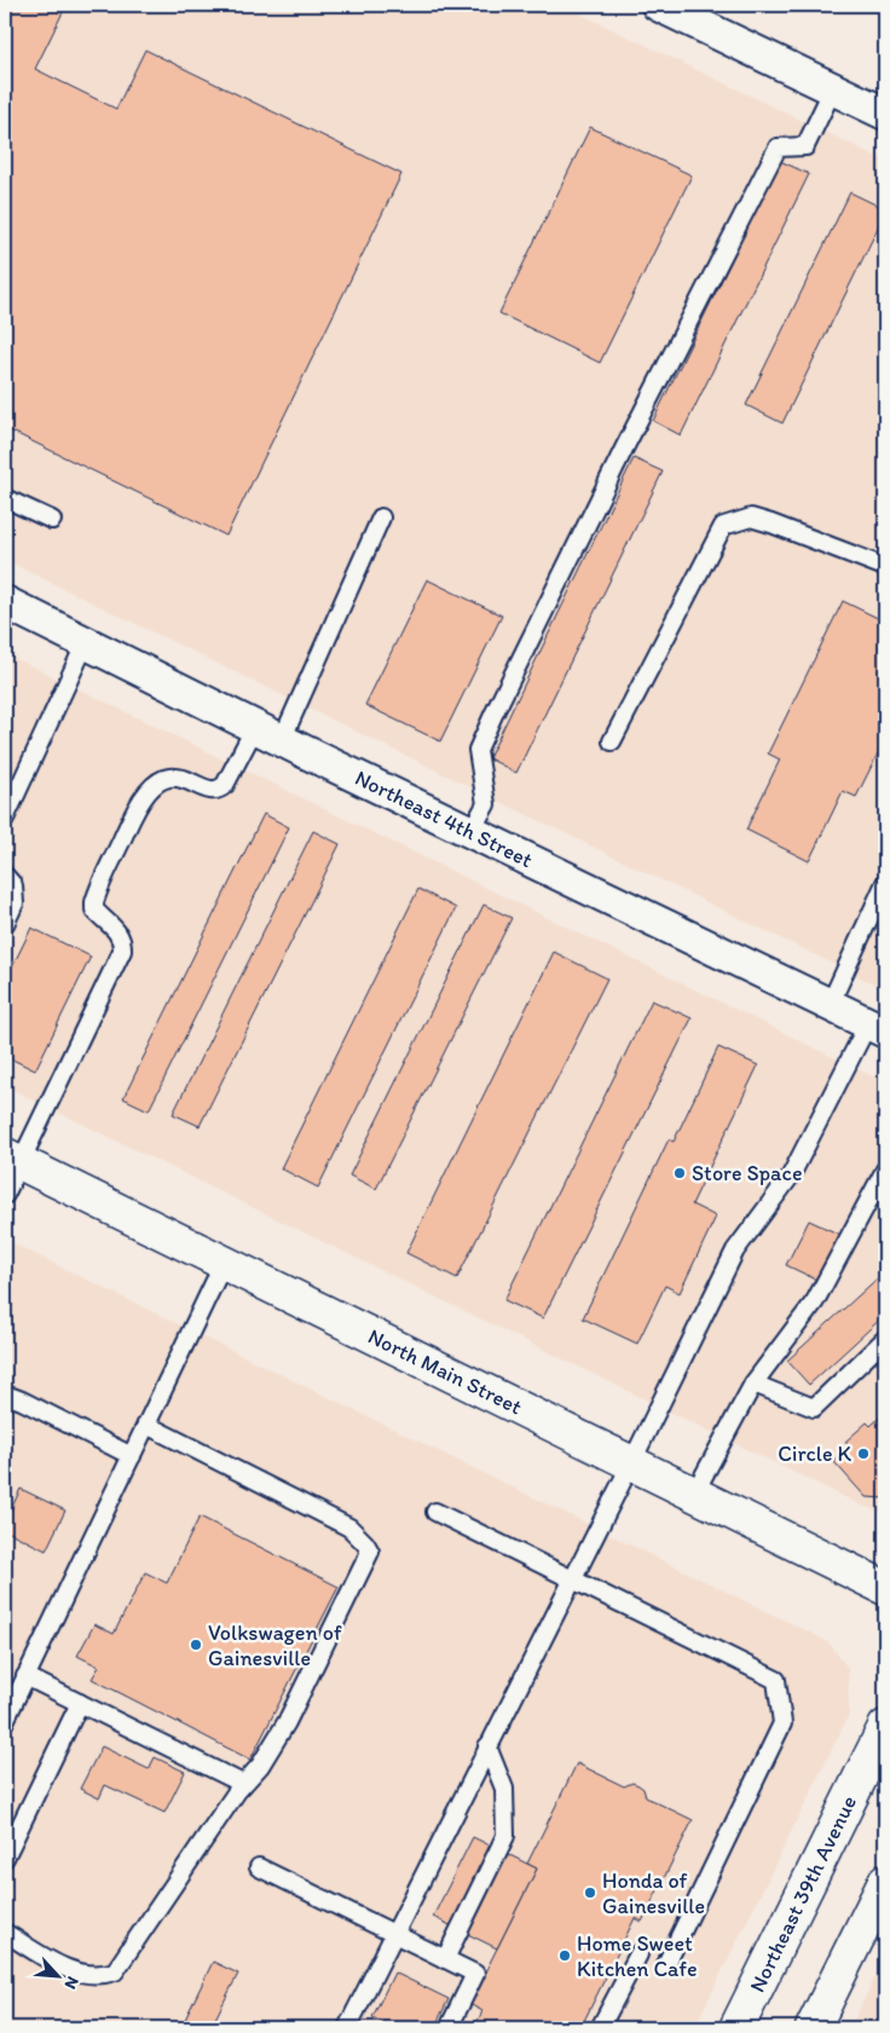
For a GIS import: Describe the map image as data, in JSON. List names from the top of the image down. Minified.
{"streets":{"main road":["North Main Street","Northeast 39th Avenue"],"street":["Northeast 4th Street"]},"places":["Store Space","Circle K","Volkswagen of Gainesville","Honda of Gainesville","Home Sweet Kitchen Cafe"],"north":"bottom right"}
